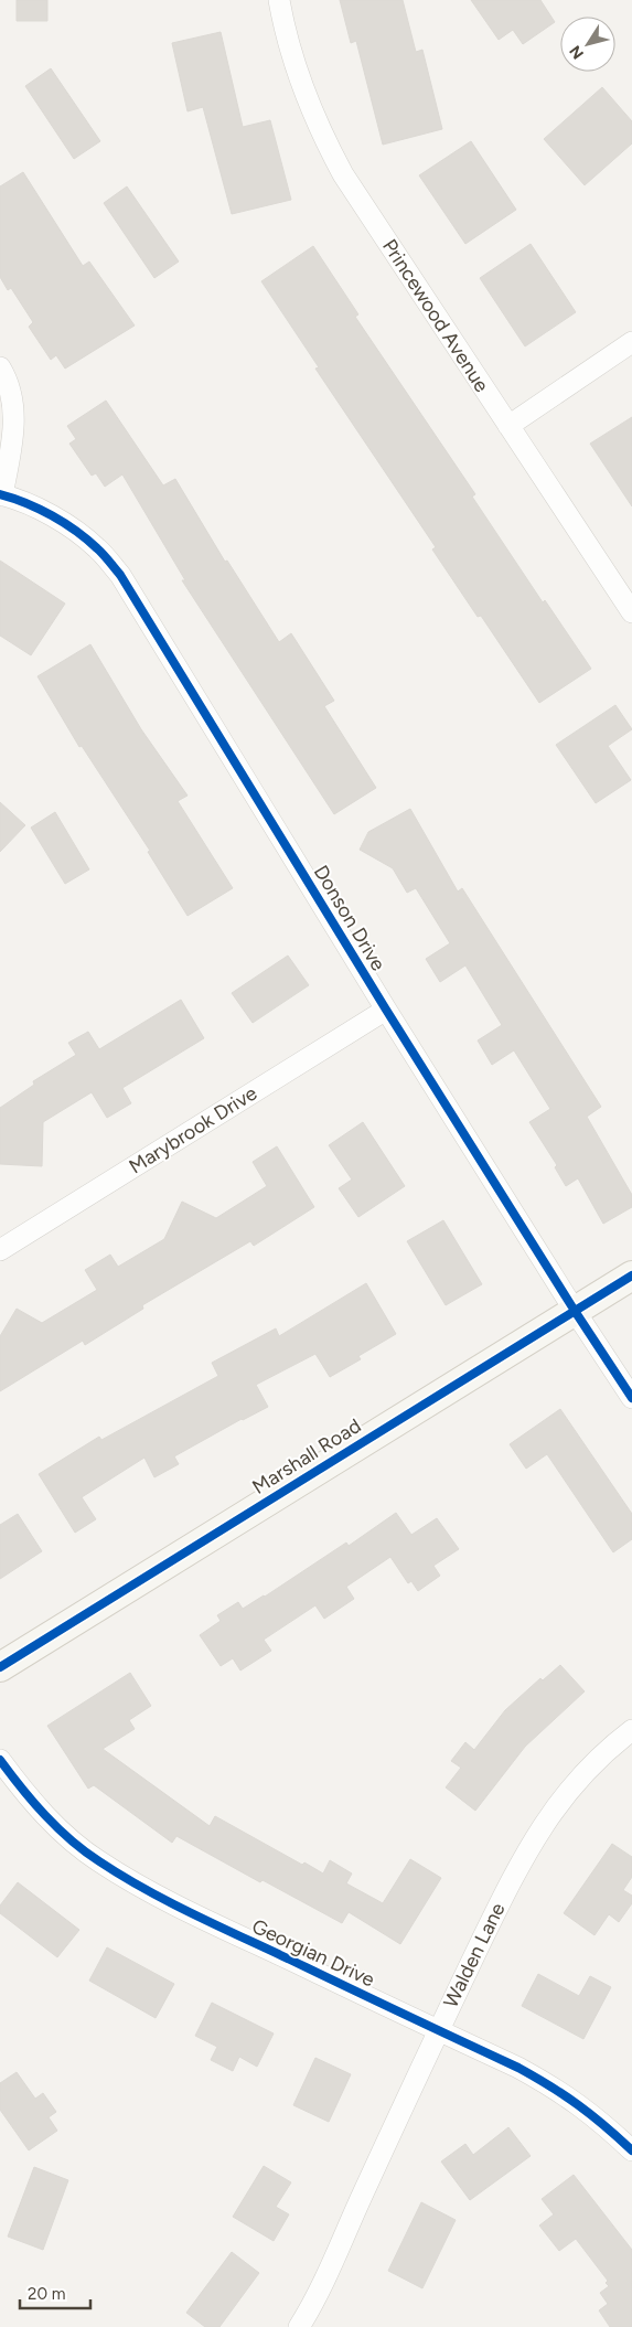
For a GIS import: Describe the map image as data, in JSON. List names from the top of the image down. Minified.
{"streets":{"street":["Princewood Avenue","Donson Drive","Marybrook Drive","Marshall Road","Georgian Drive","Walden Lane"]},"crossings":[["Donson Drive","Marybrook Drive"],["Donson Drive","Marshall Road"],["Georgian Drive","Walden Lane"]],"scale_bar":"20 m","north":"bottom left"}
